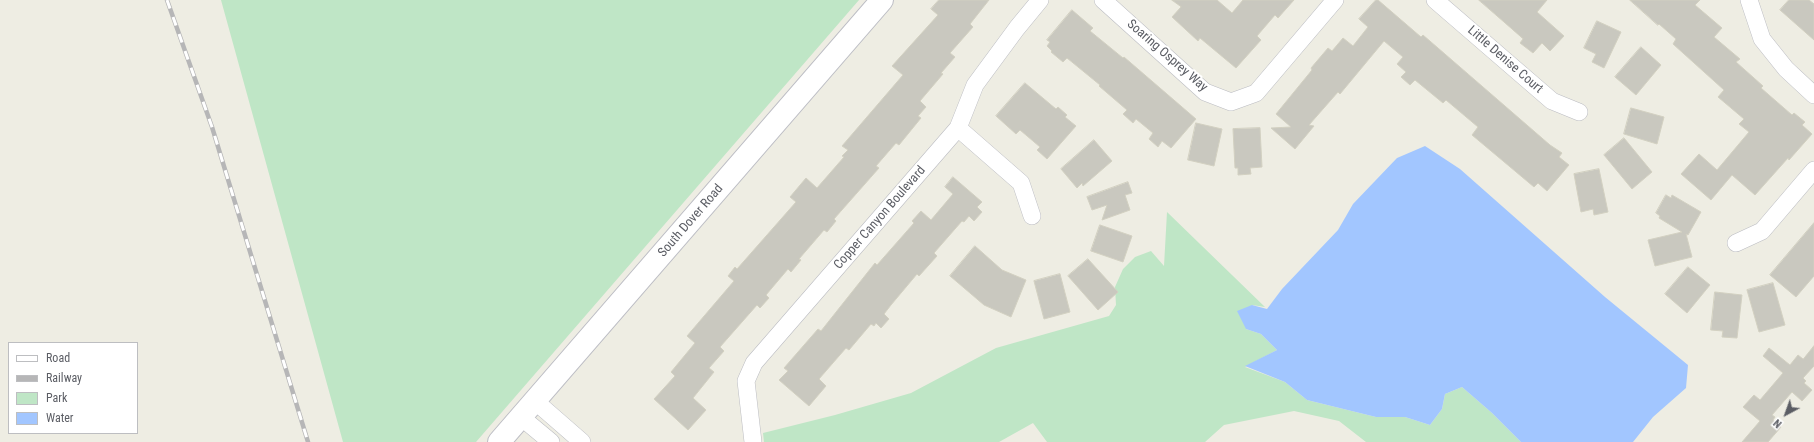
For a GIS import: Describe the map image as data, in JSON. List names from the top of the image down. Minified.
{"streets":{"street":["Soaring Osprey Way","Little Denise Court","Copper Canyon Boulevard","South Dover Road"]},"legend":["Road","Railway","Park","Water"],"north":"bottom left"}
